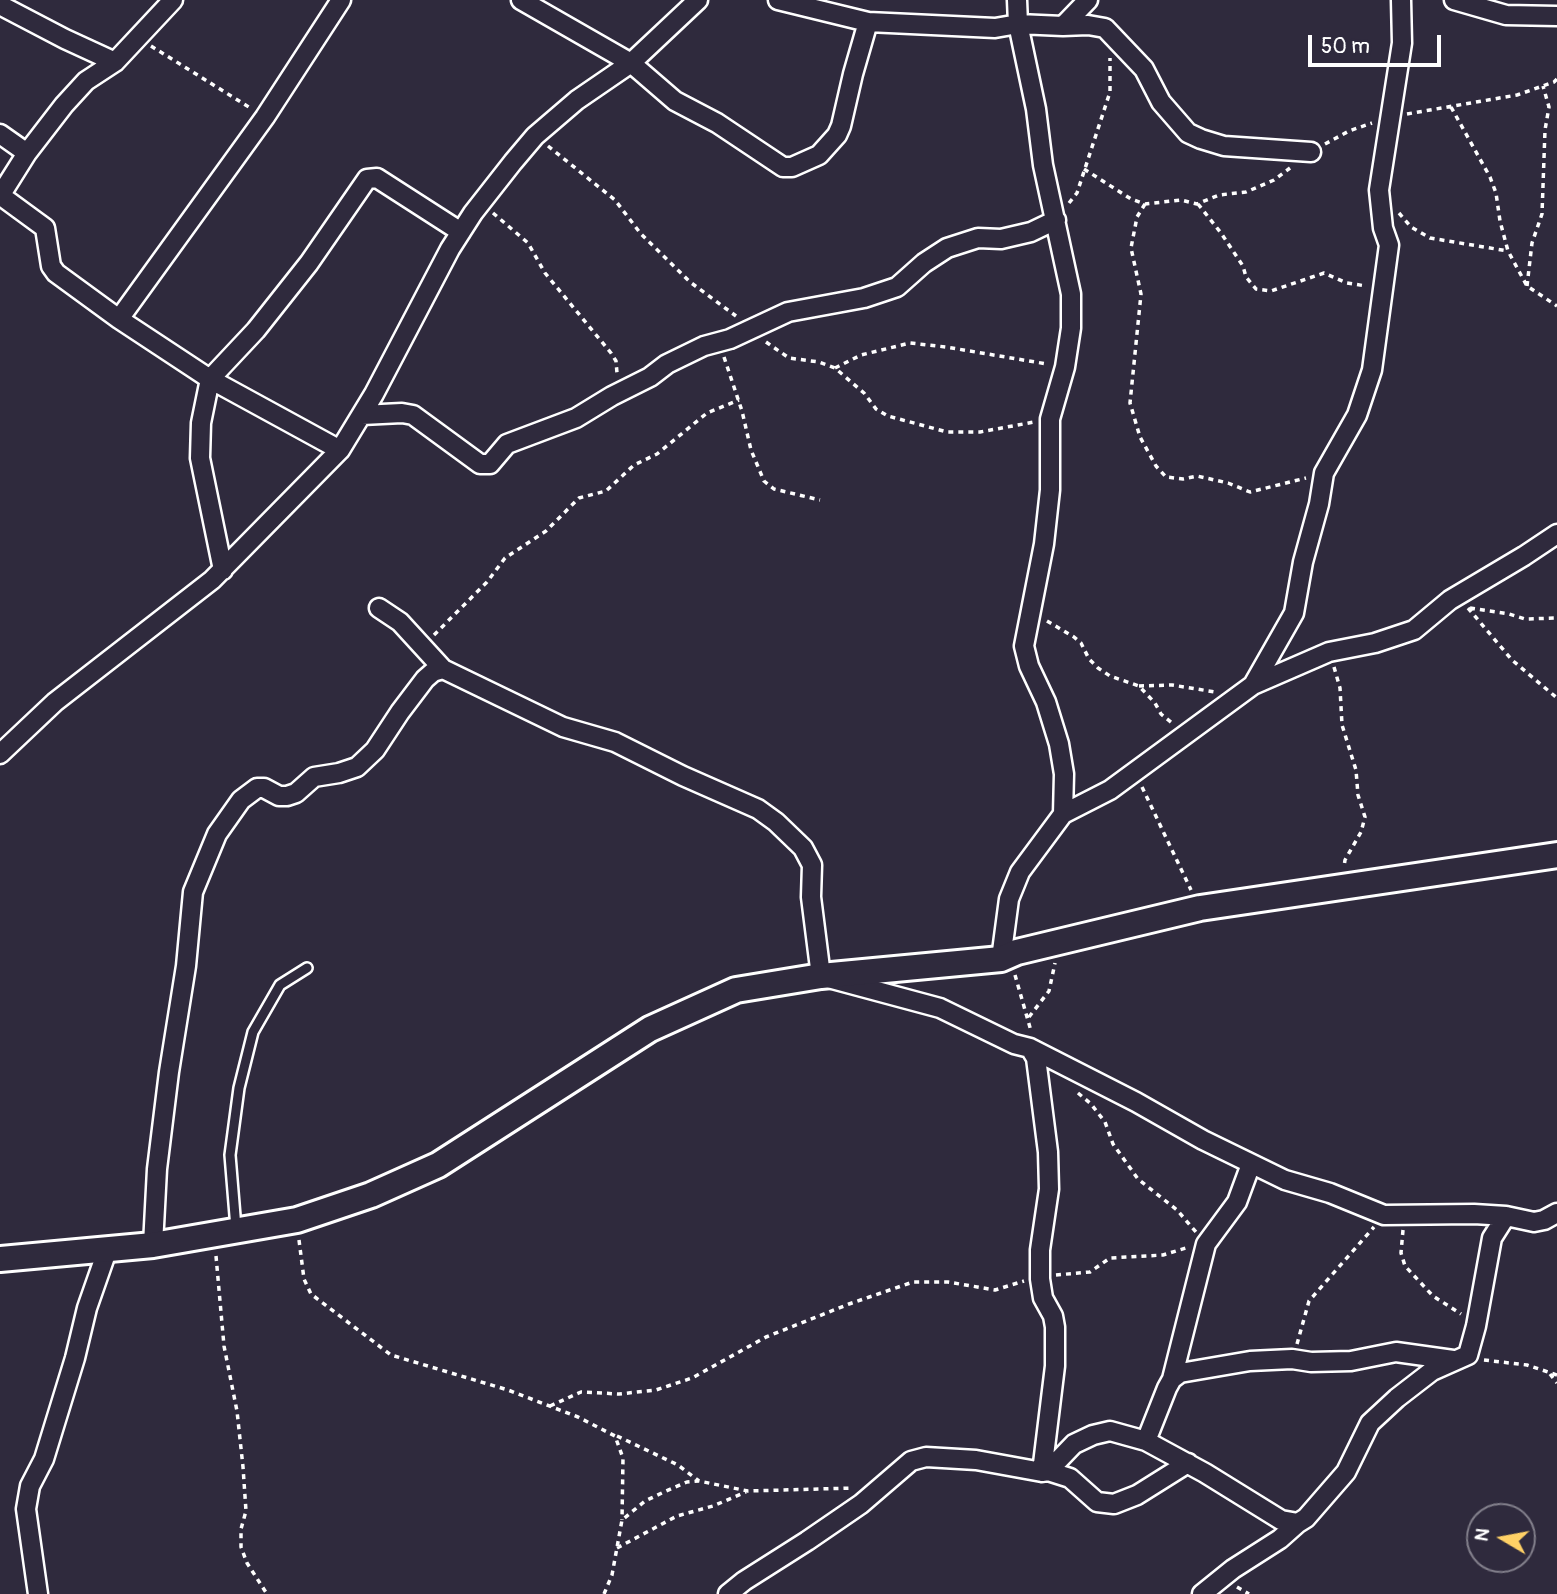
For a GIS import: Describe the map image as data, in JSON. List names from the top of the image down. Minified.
{"scale_bar":"50 m","north":"left"}
